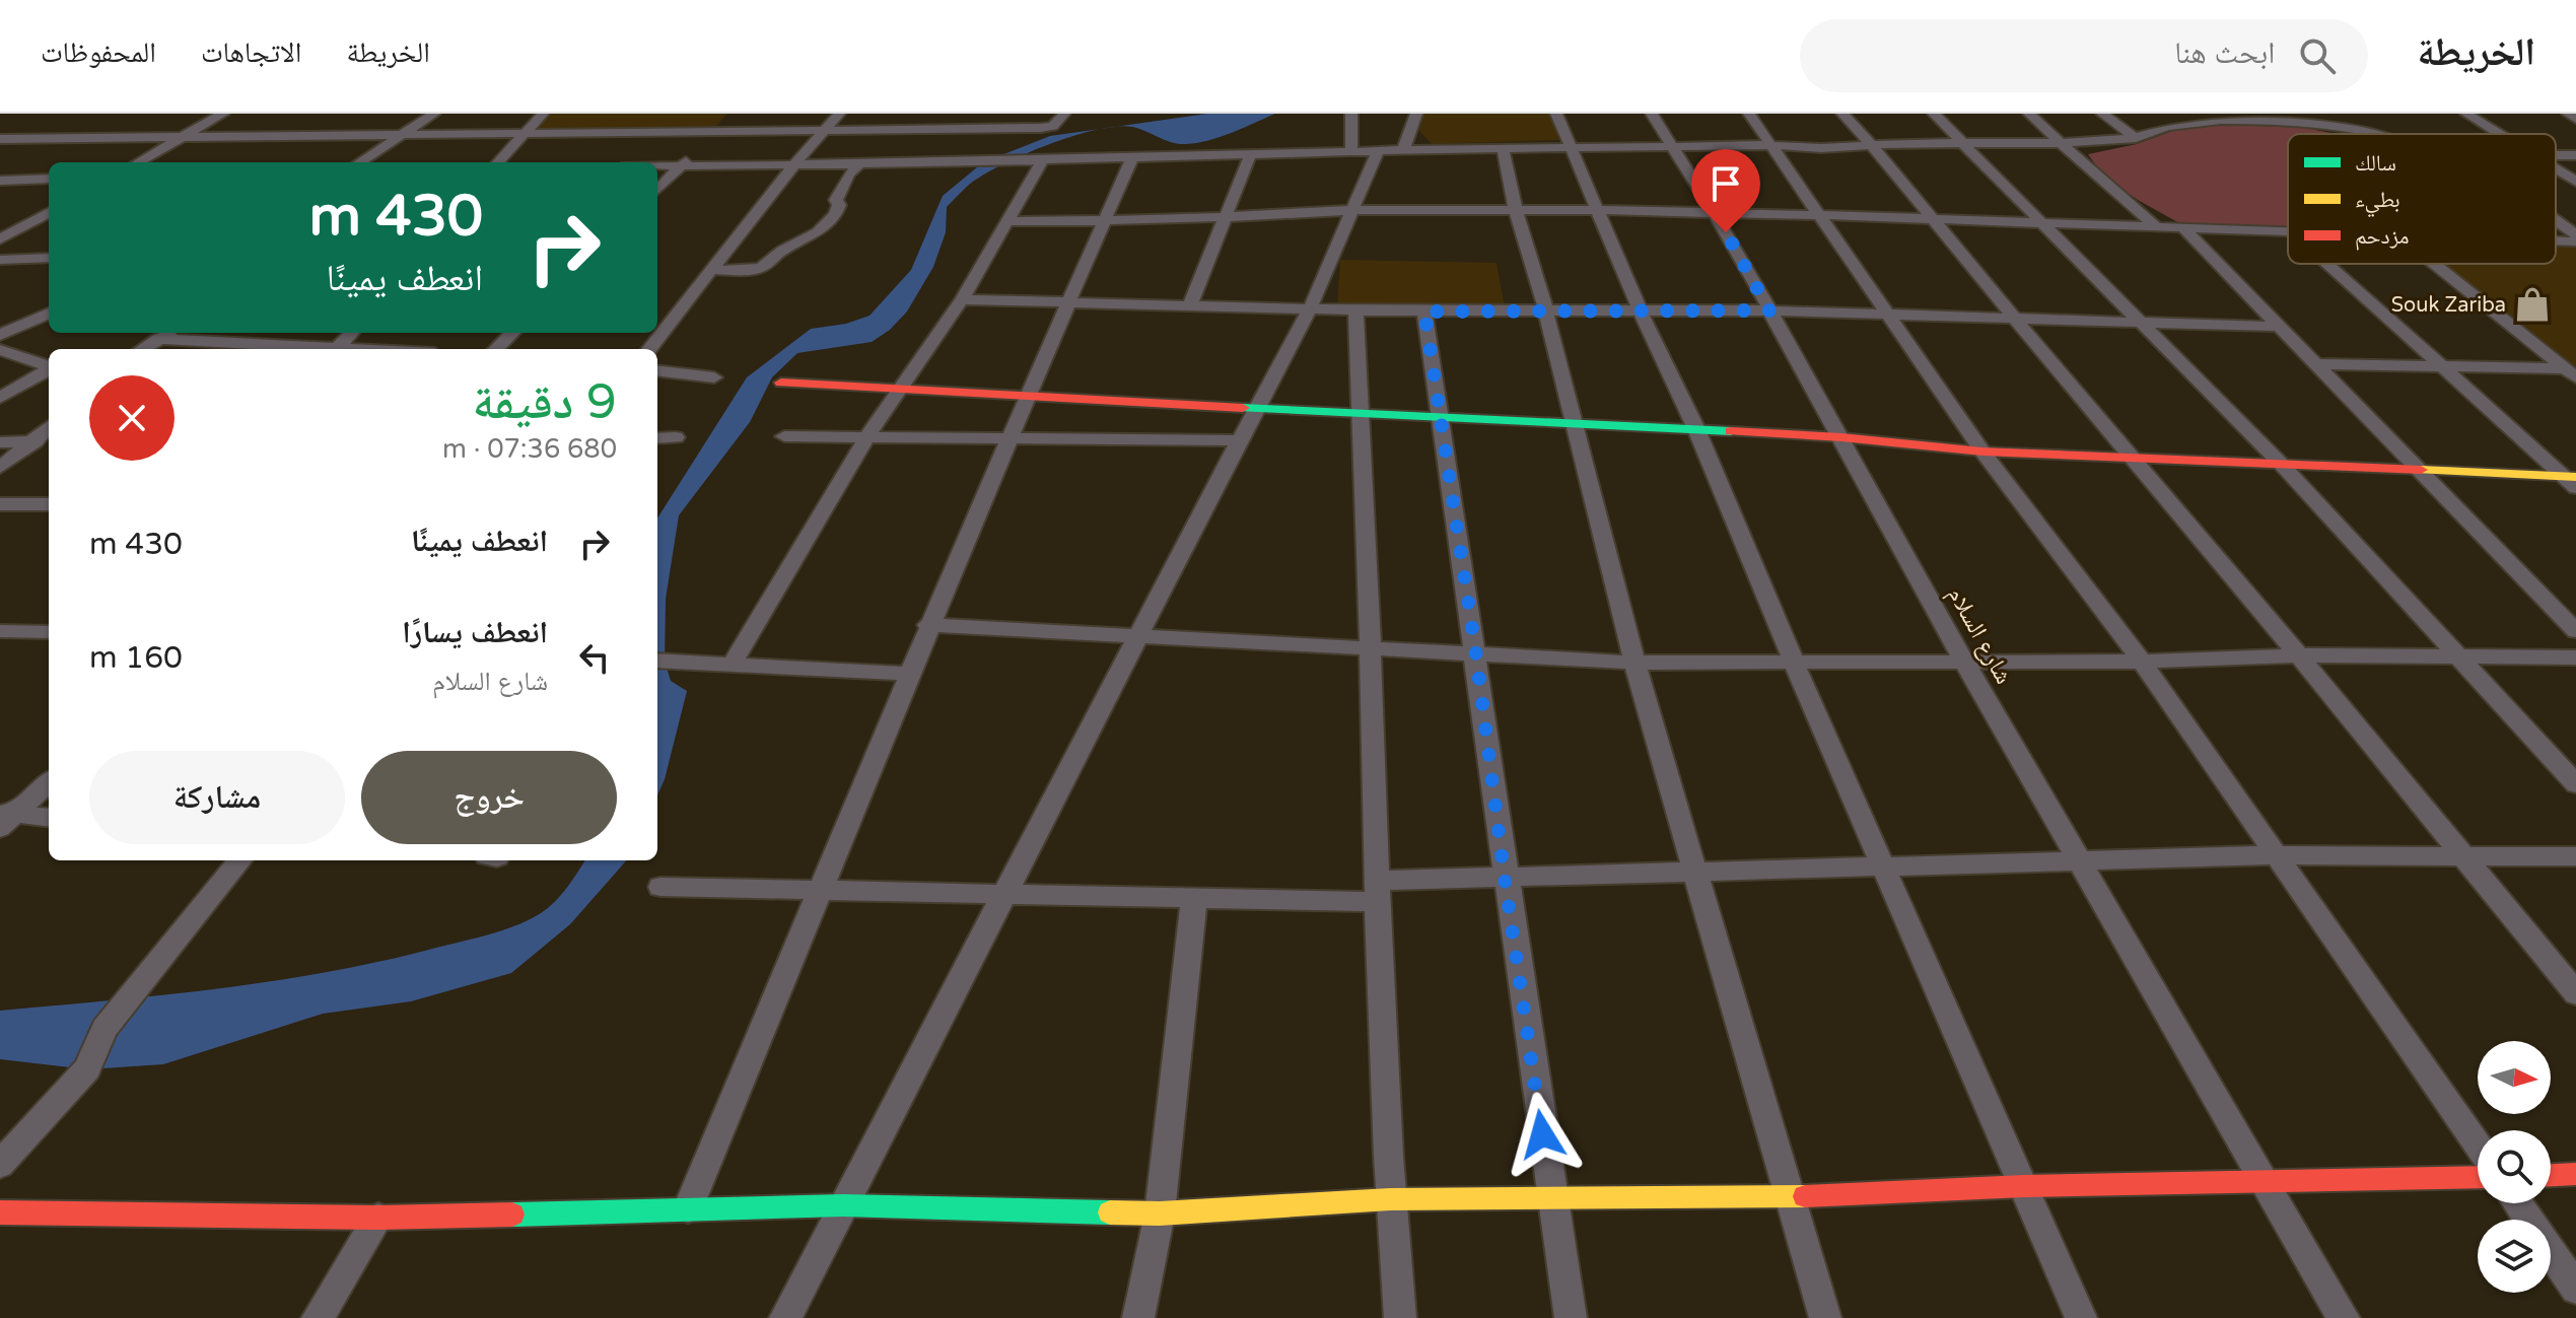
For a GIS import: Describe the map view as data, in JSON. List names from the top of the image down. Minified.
{"streets":{"street":["شارع السلام"]},"places":{"shop":["Souk Zariba"]},"legend":["سالك","بطيء","مزدحم"],"north":"right","page":{"header":"الخريطة","search":"ابحث هنا","nav":["الخريطة","الاتجاهات","المحفوظات"],"turn":["430 m","انعطف يمينًا"],"heading":["9 دقيقة","680 m · 07:36"],"list":[{"name":"انعطف يمينًا","value":"430 m"},{"name":"انعطف يسارًا","note":"شارع السلام","value":"160 m"}],"buttons":["خروج","مشاركة"]}}
